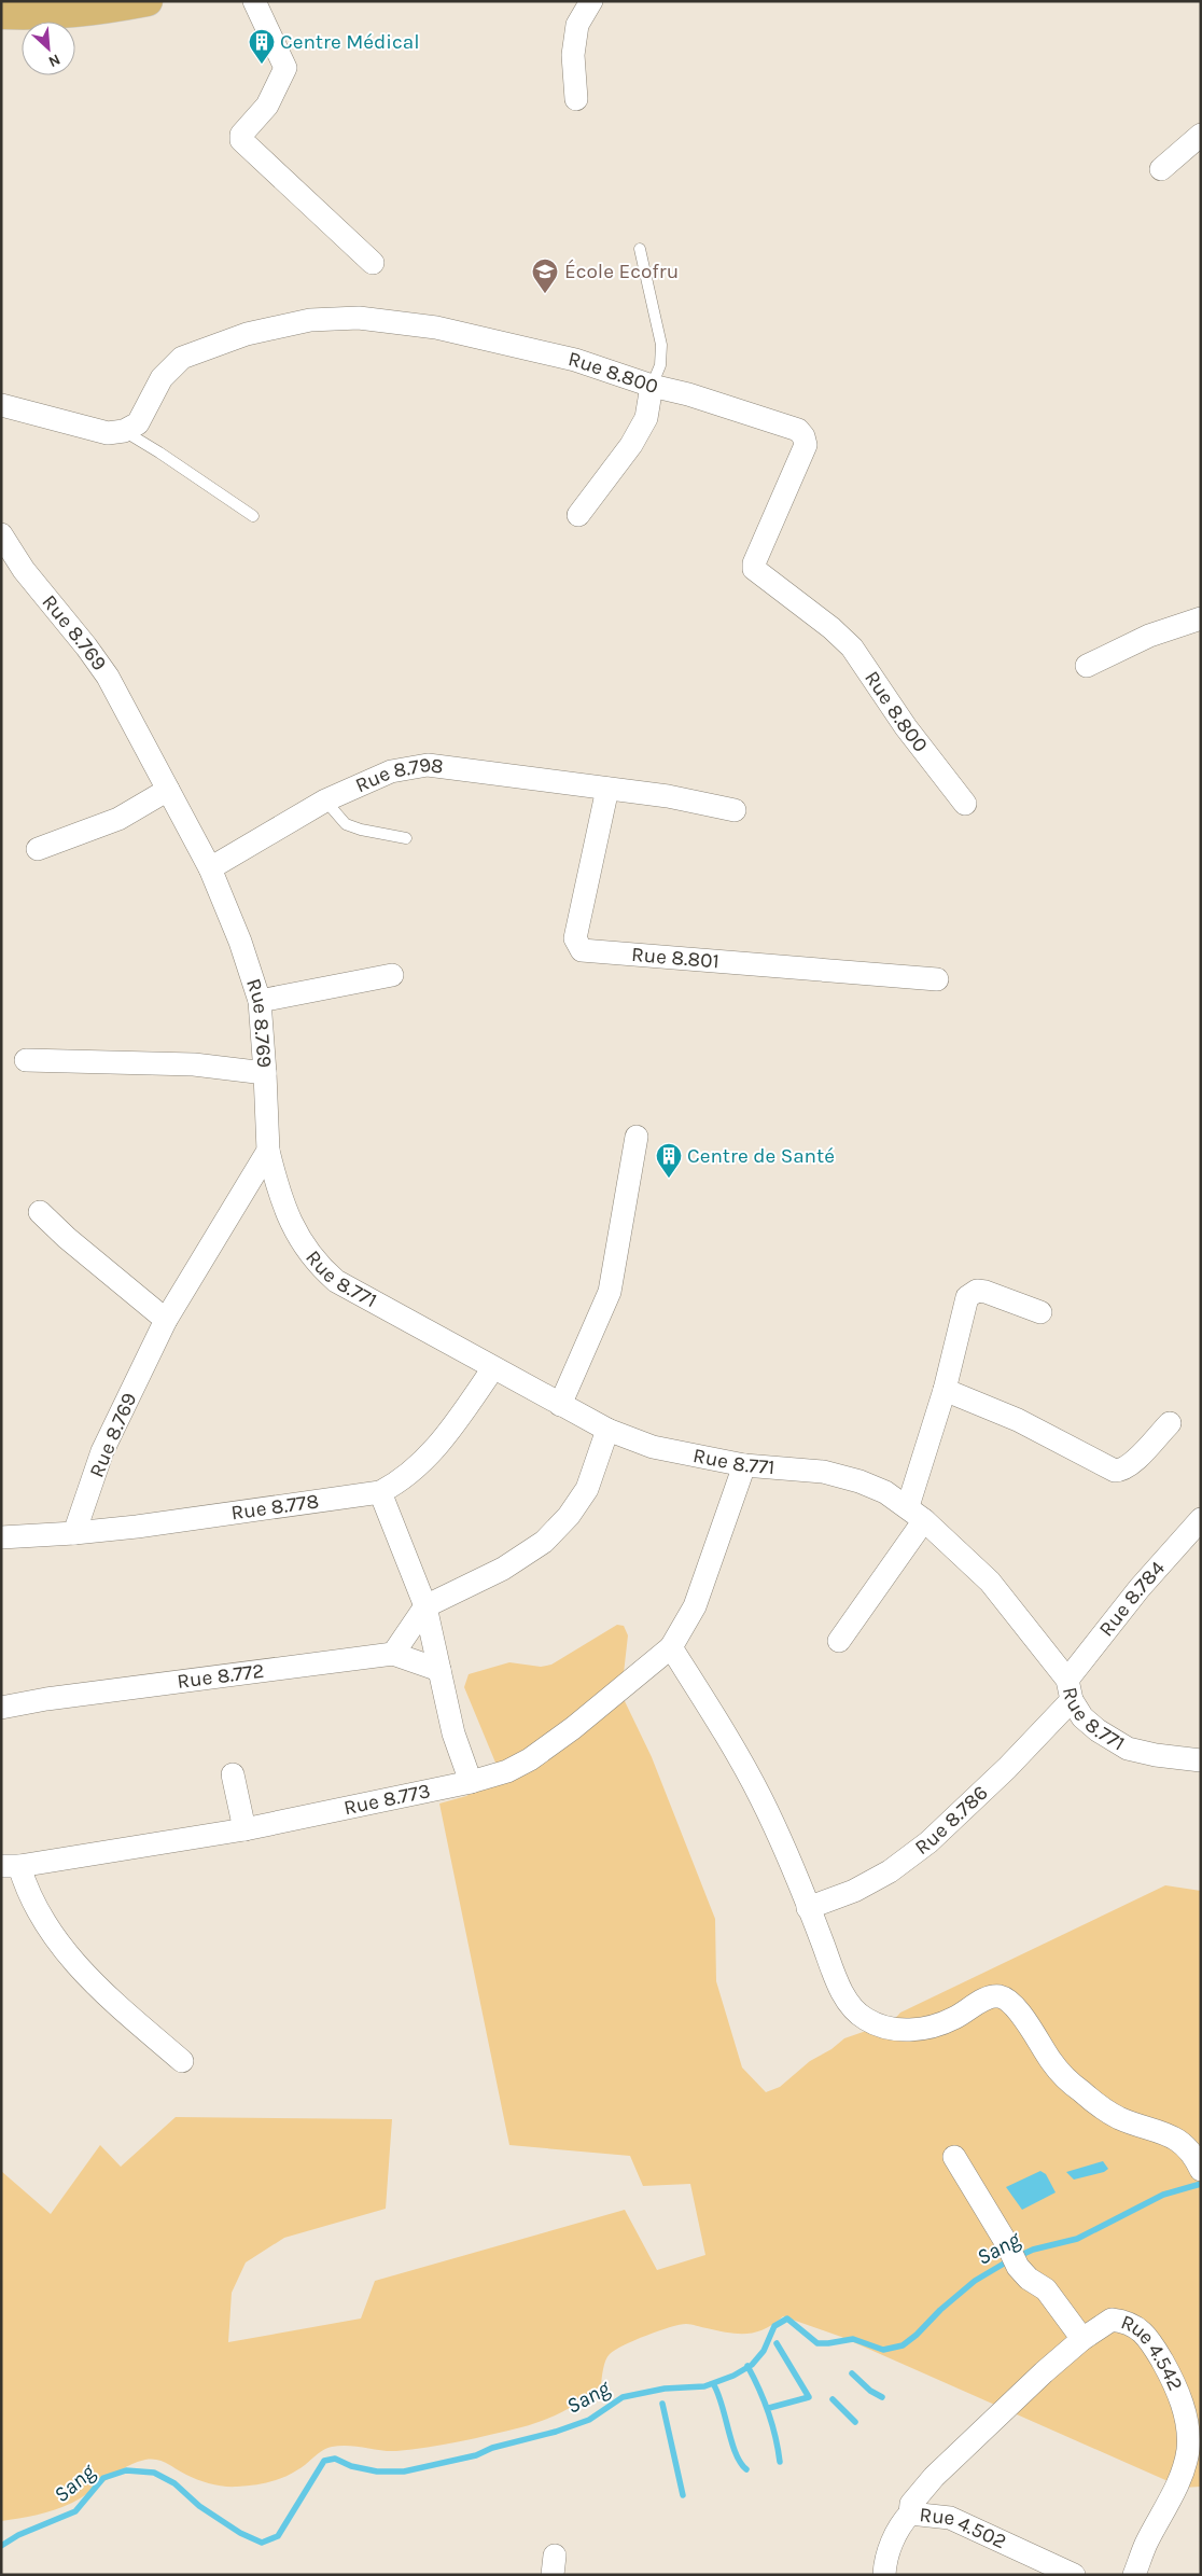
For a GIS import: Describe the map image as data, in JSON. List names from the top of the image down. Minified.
{"streets":{"street":["Rue 8.800","Rue 8.769","Rue 8.798","Rue 8.801","Rue 8.771","Rue 8.778","Rue 8.784","Rue 8.772","Rue 8.773","Rue 8.786","Rue 4.542","Rue 4.502"]},"crossings":[["Rue 8.769","Rue 8.798"],["Rue 8.769","Rue 8.771"],["Rue 8.769","Rue 8.778"],["Rue 8.798","Rue 8.801"],["Rue 8.771","Rue 8.778"],["Rue 8.771","Rue 8.784"],["Rue 8.771","Rue 8.786"],["Rue 8.784","Rue 8.786"],["Rue 4.542","Rue 4.502"]],"water":["Sang"],"places":{"building":["Centre Médical","Centre de Santé"],"school or university":["École Ecofru"]},"north":"bottom right"}
